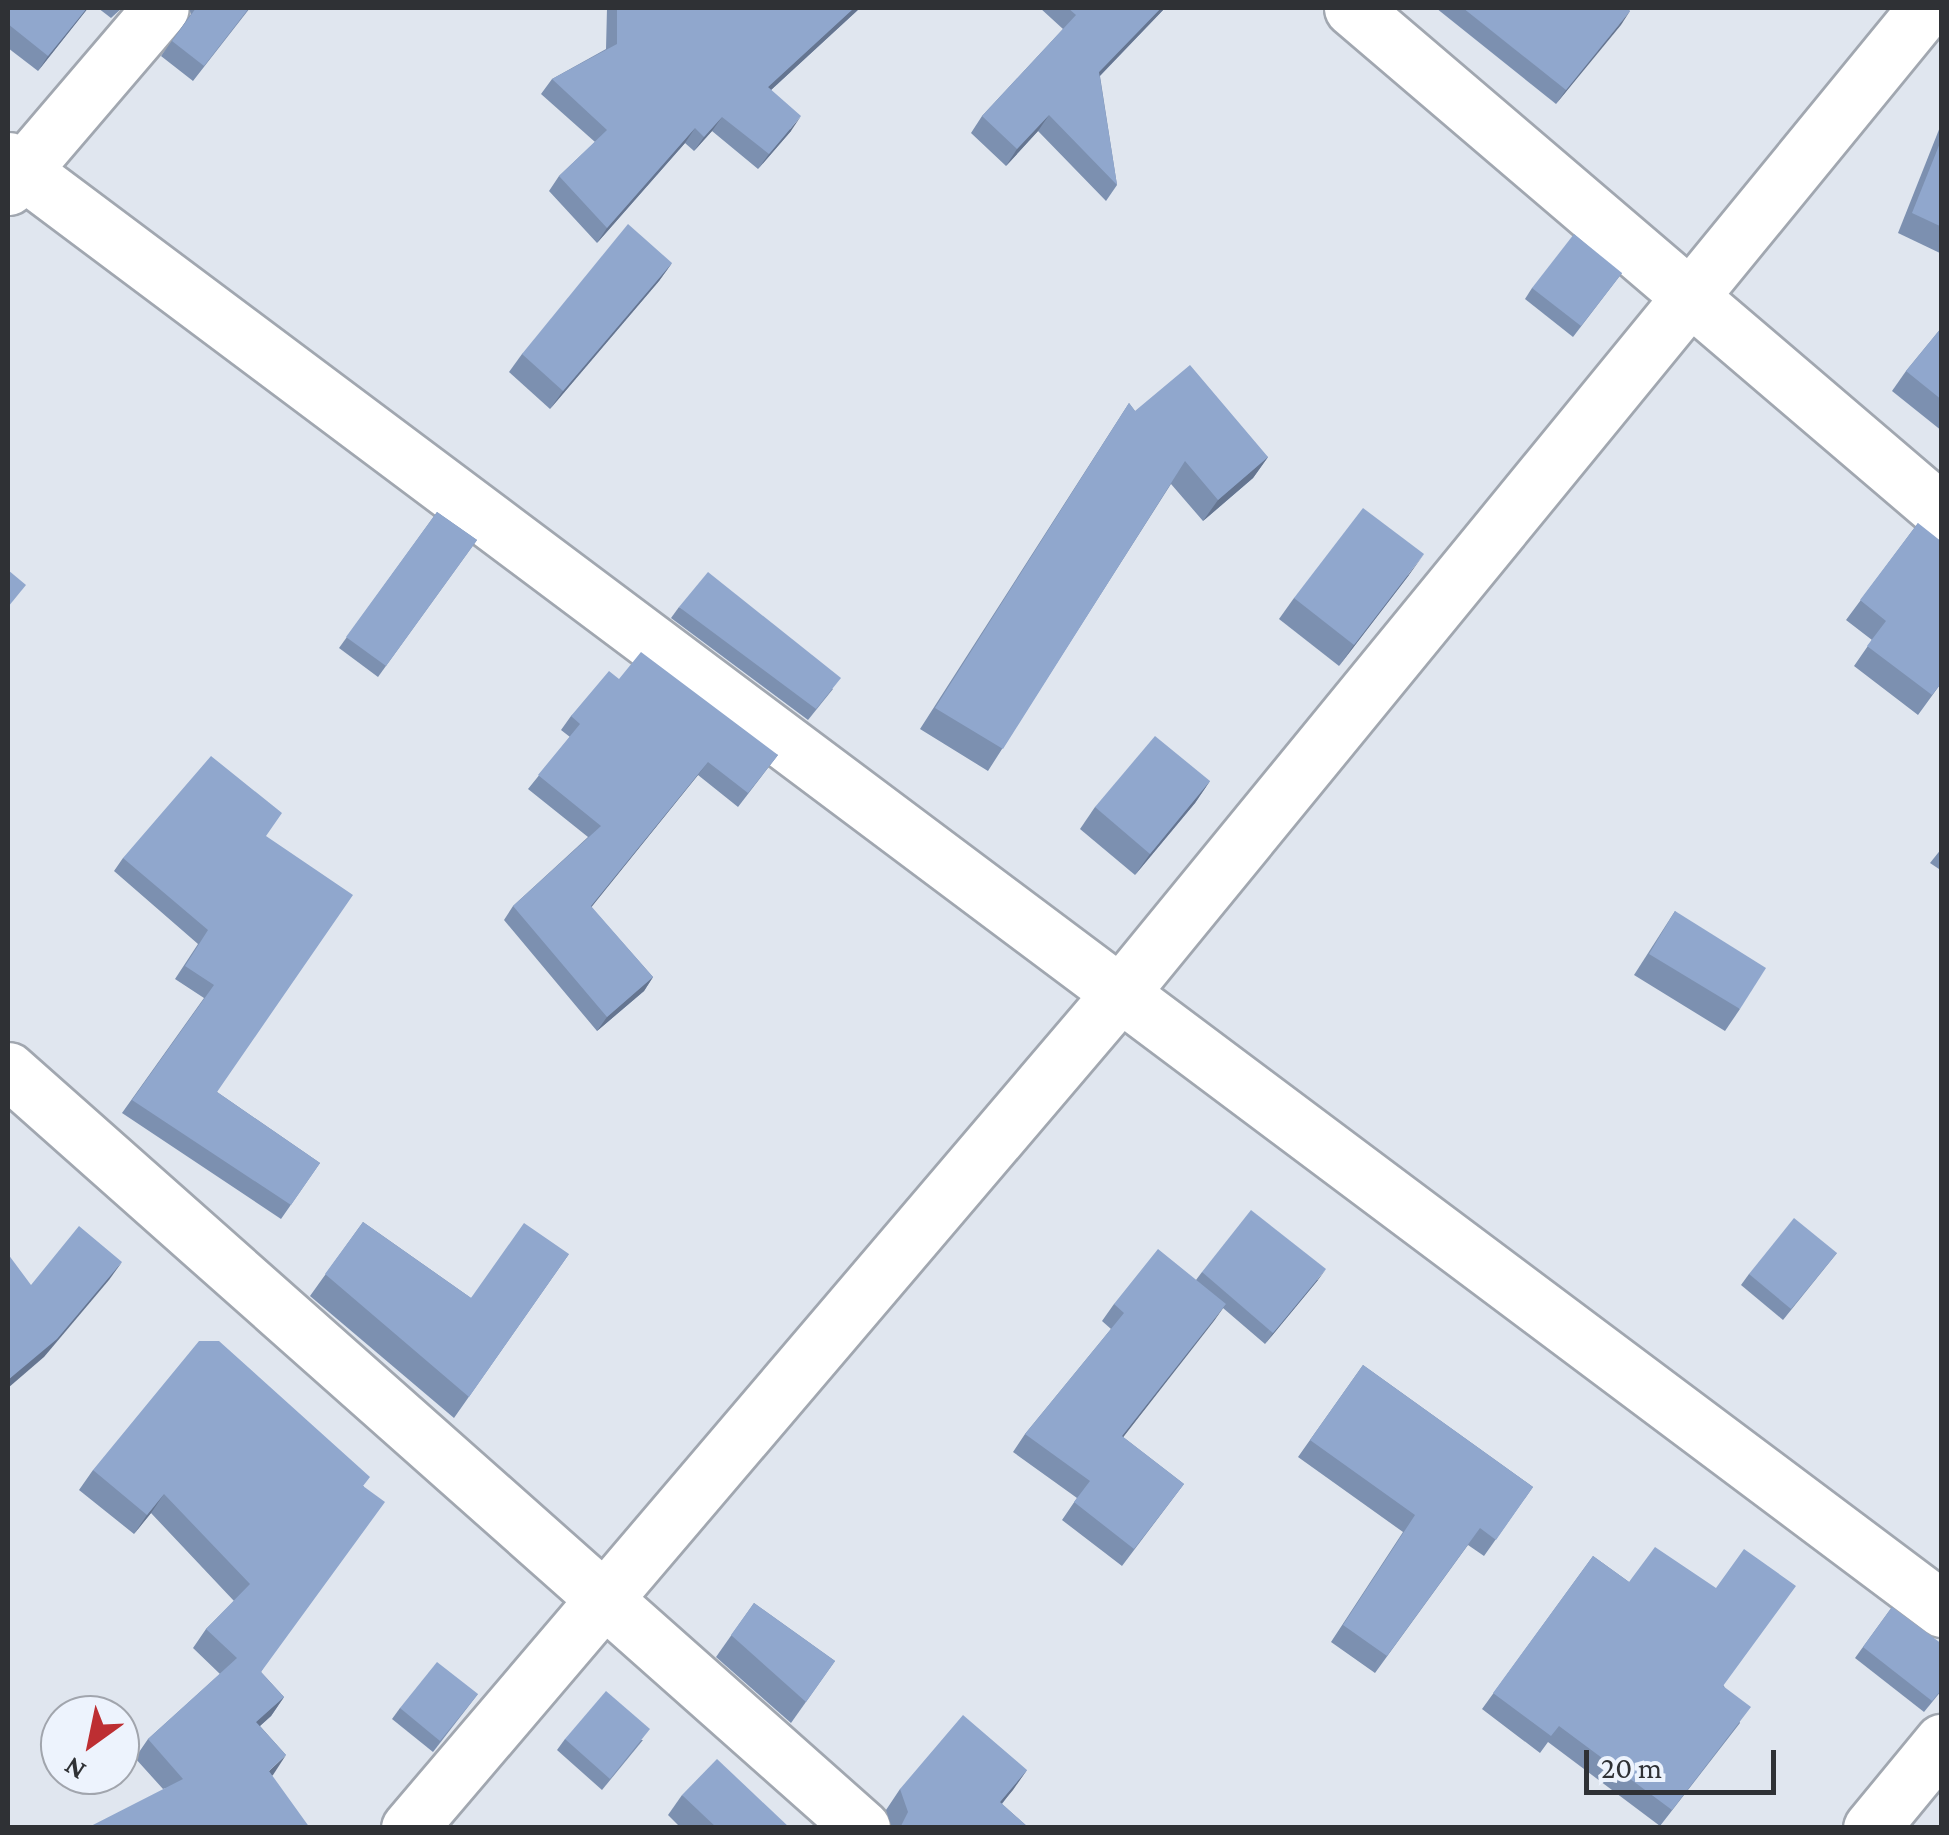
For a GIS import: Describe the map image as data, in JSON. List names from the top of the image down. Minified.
{"scale_bar":"20 m","north":"bottom left"}
